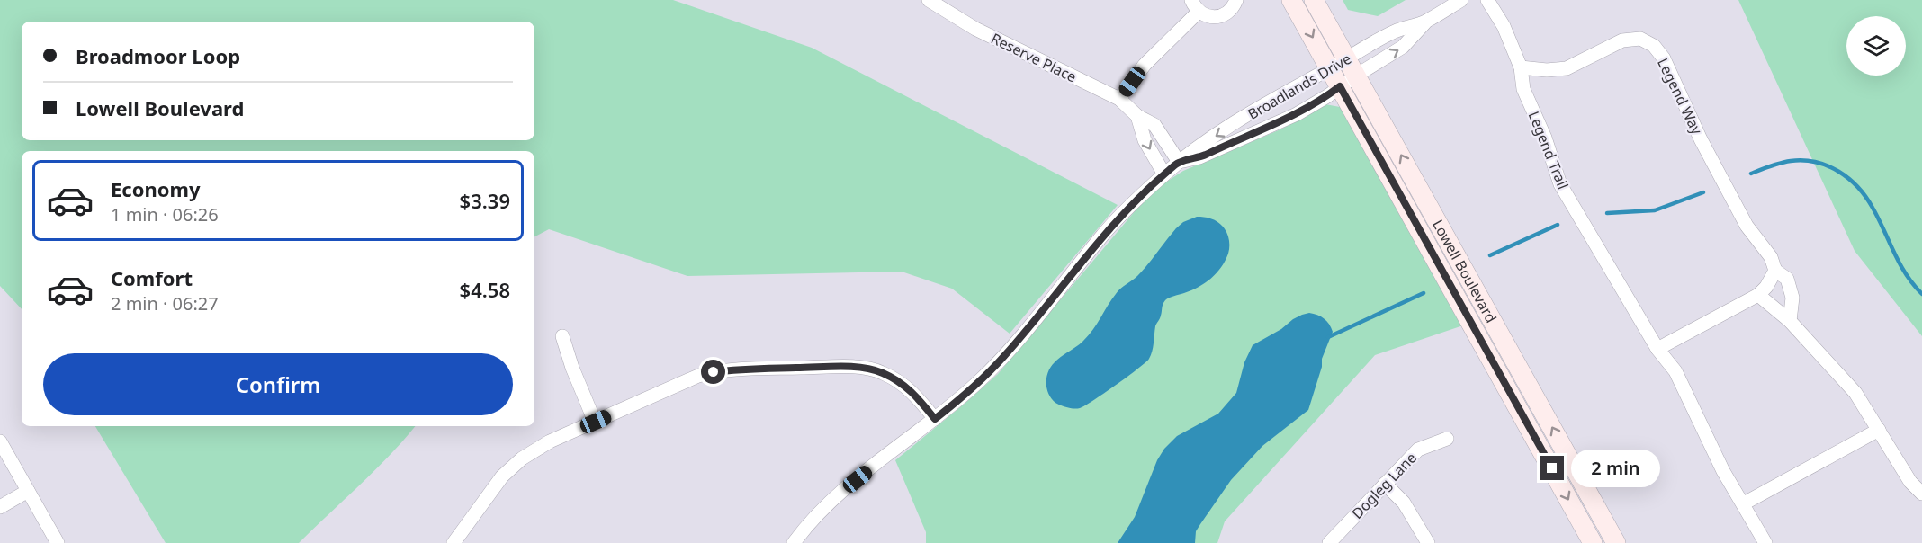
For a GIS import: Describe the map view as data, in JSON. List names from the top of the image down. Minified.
{"streets":{"main road":["Lowell Boulevard"],"street":["Reserve Place","Broadlands Drive","Legend Way","Legend Trail","Dogleg Lane"]},"crossings":[["Reserve Place","Broadlands Drive"],["Broadlands Drive","Lowell Boulevard"],["Legend Way","Legend Trail"]],"page":{"banner":["Broadmoor Loop","Lowell Boulevard"],"list":[{"name":"Economy","note":"1 min · 06:26","value":"$3.39"},{"name":"Comfort","note":"2 min · 06:27","value":"$4.58"}],"buttons":"Confirm","bubble":"2 min"}}
